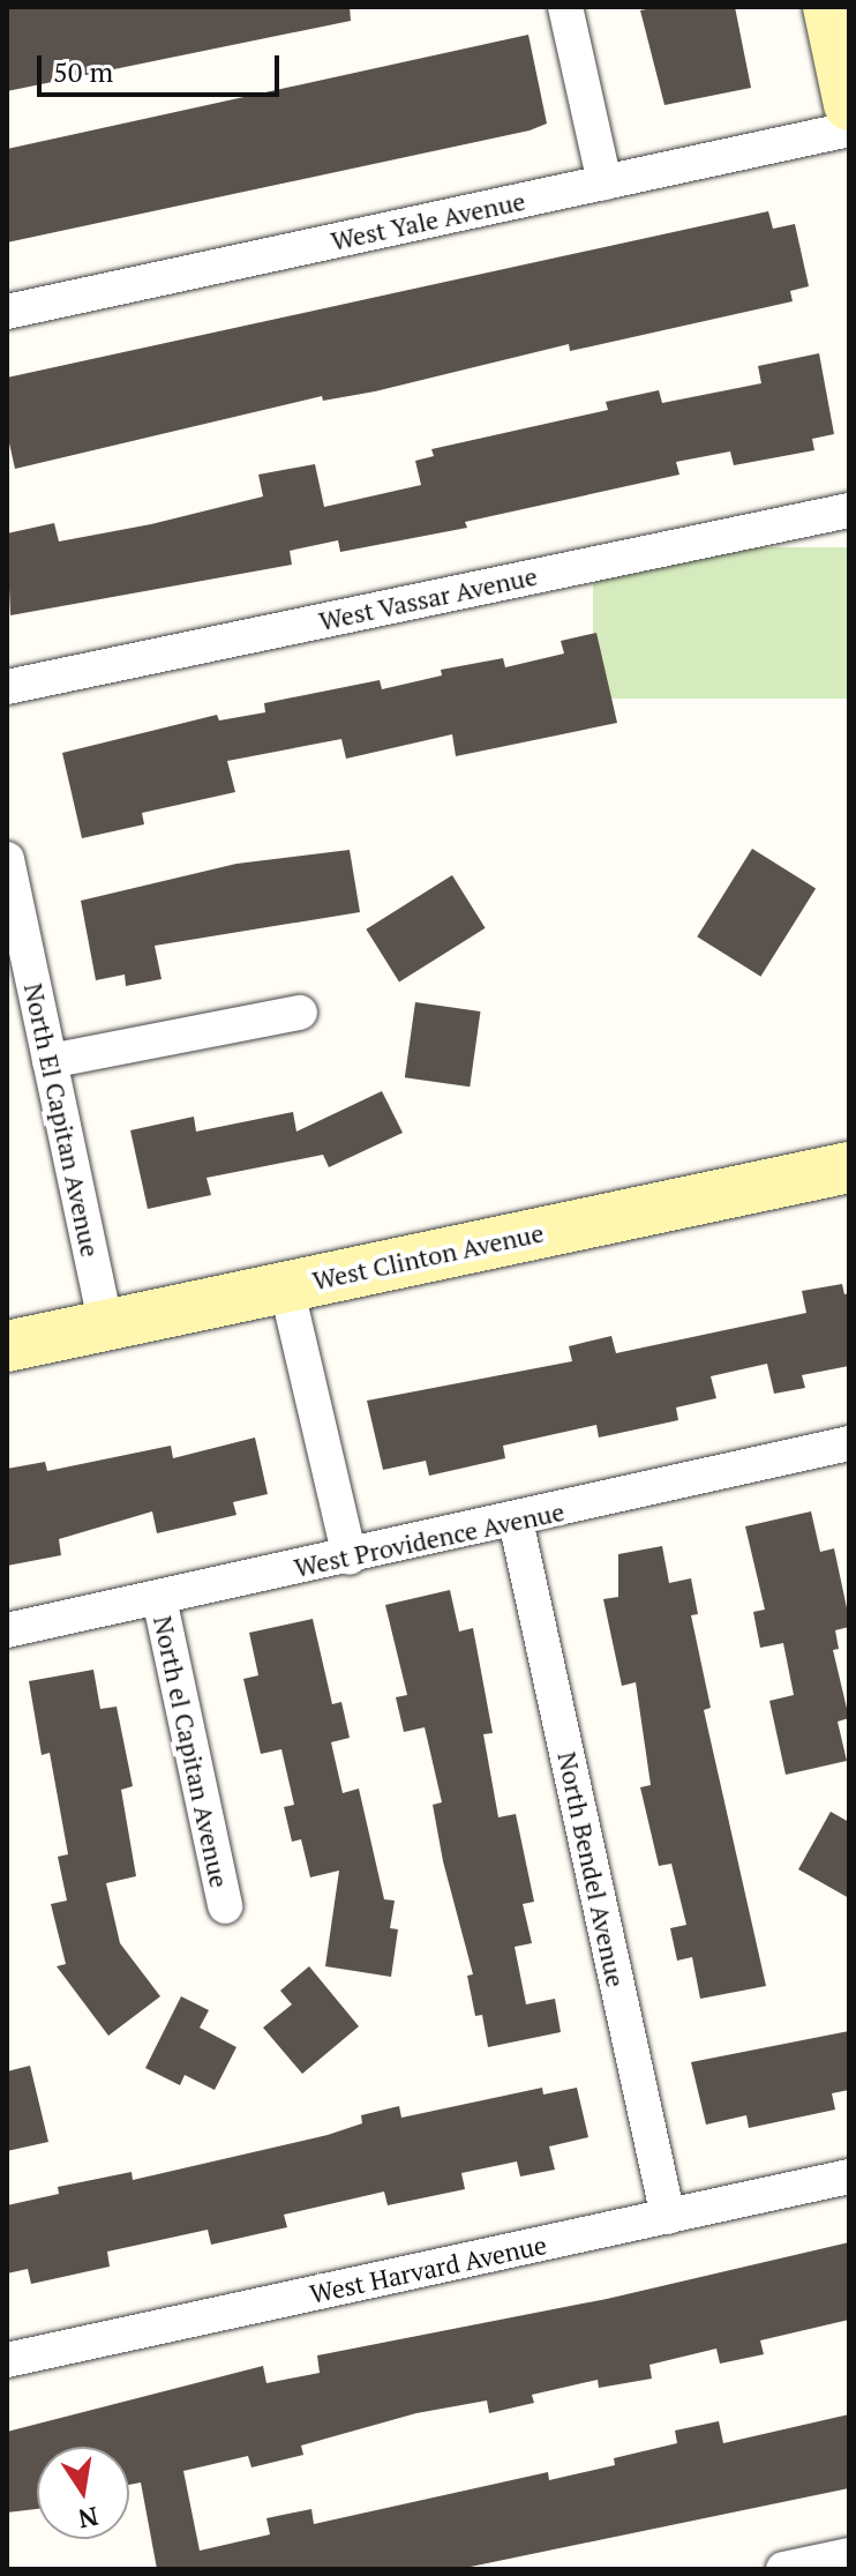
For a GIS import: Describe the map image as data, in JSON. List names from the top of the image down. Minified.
{"streets":{"main road":["West Clinton Avenue"],"street":["West Yale Avenue","West Vassar Avenue","North El Capitan Avenue","West Providence Avenue","North el Capitan Avenue","North Bendel Avenue","West Harvard Avenue"]},"crossings":[["North El Capitan Avenue","West Clinton Avenue"],["West Providence Avenue","North el Capitan Avenue"],["West Providence Avenue","North Bendel Avenue"],["North Bendel Avenue","West Harvard Avenue"]],"scale_bar":"50 m","north":"bottom"}
